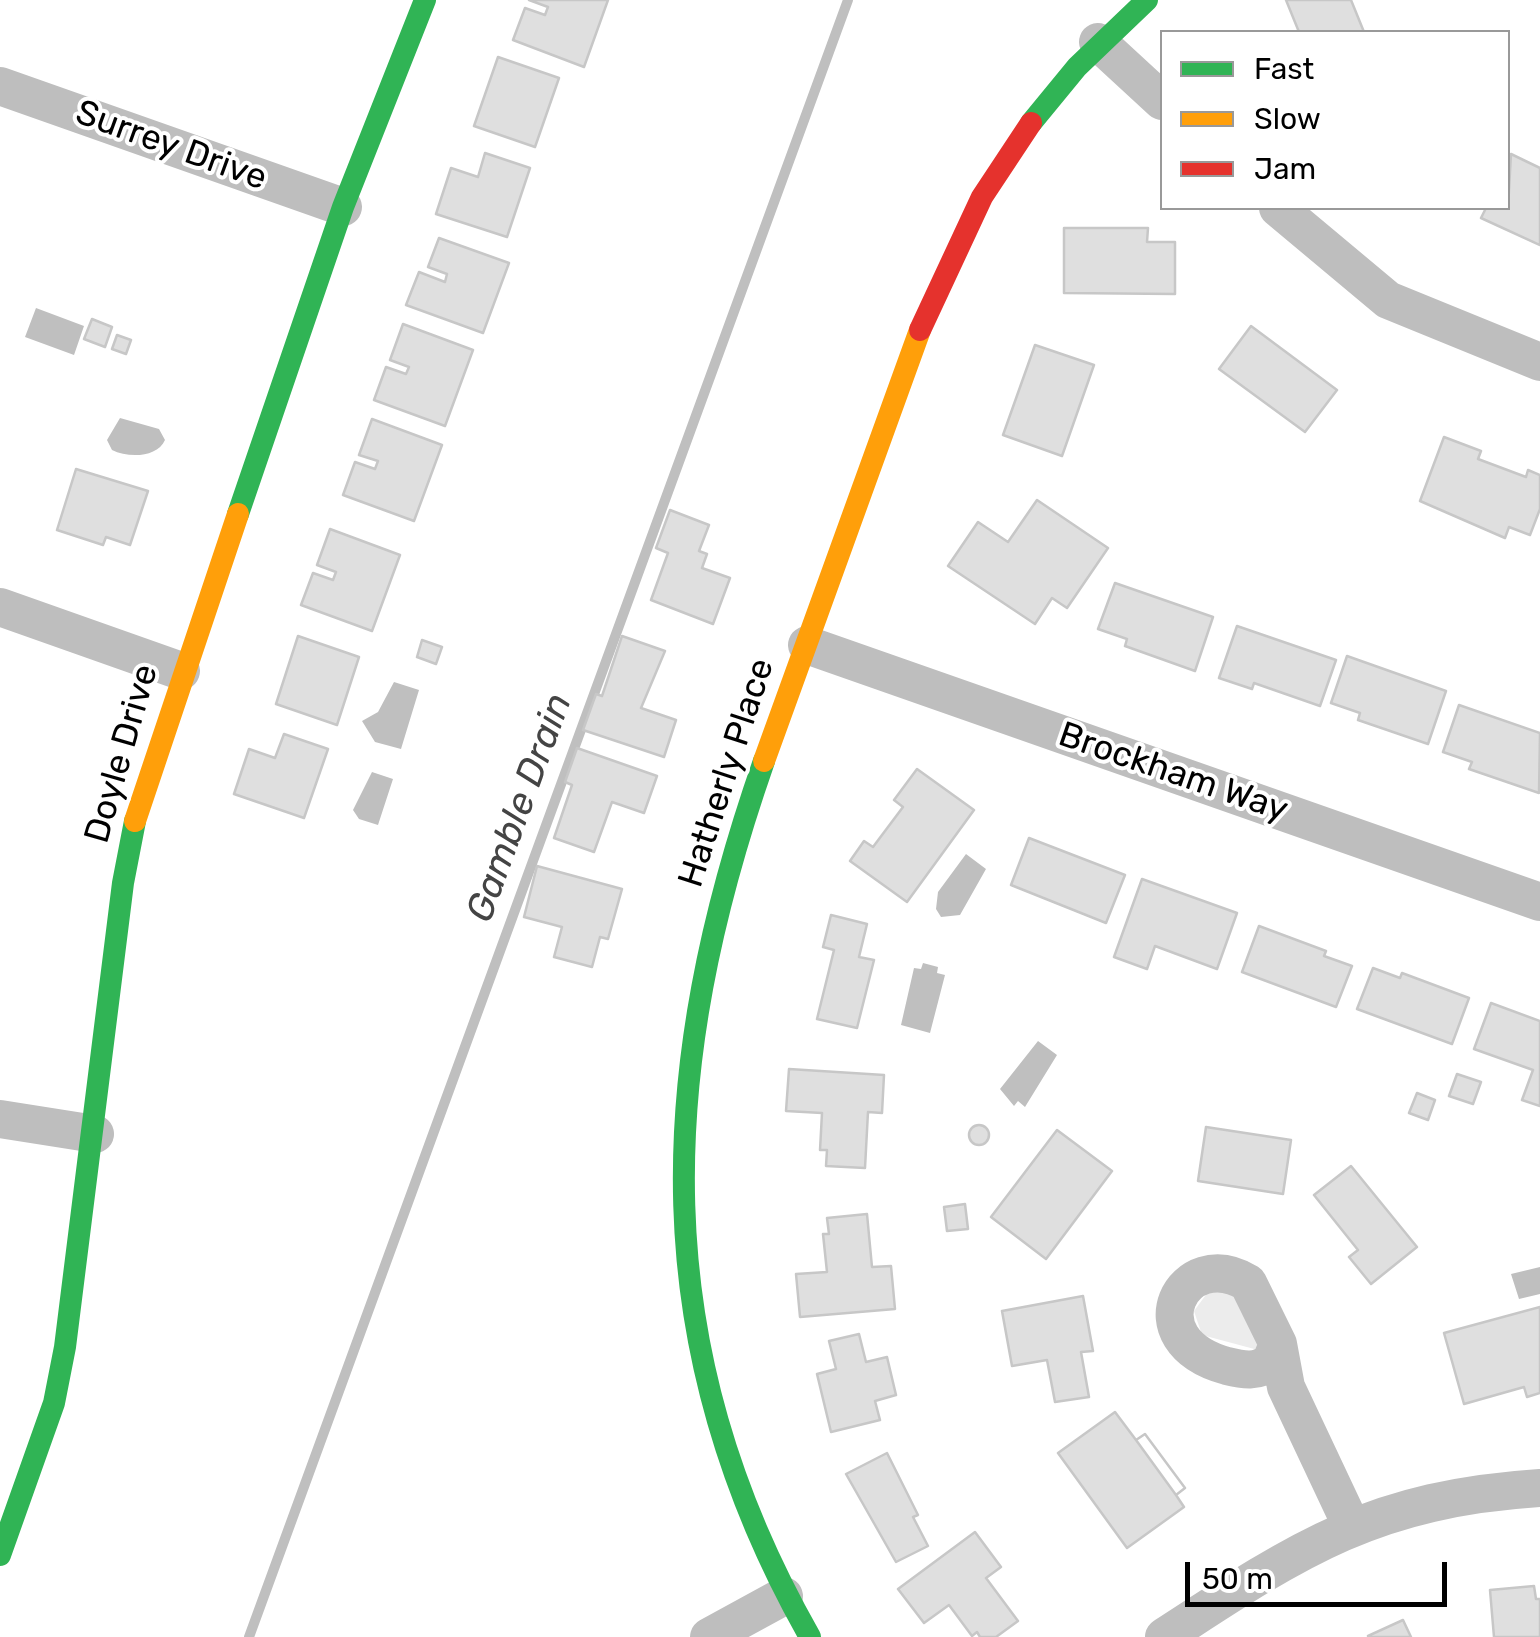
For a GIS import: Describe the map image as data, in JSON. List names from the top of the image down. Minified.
{"streets":{"street":["Surrey Drive","Doyle Drive","Hatherly Place","Brockham Way"]},"crossings":[["Surrey Drive","Doyle Drive"],["Hatherly Place","Brockham Way"]],"water":["Gamble Drain"],"legend":["Fast","Slow","Jam"],"scale_bar":"50 m"}
